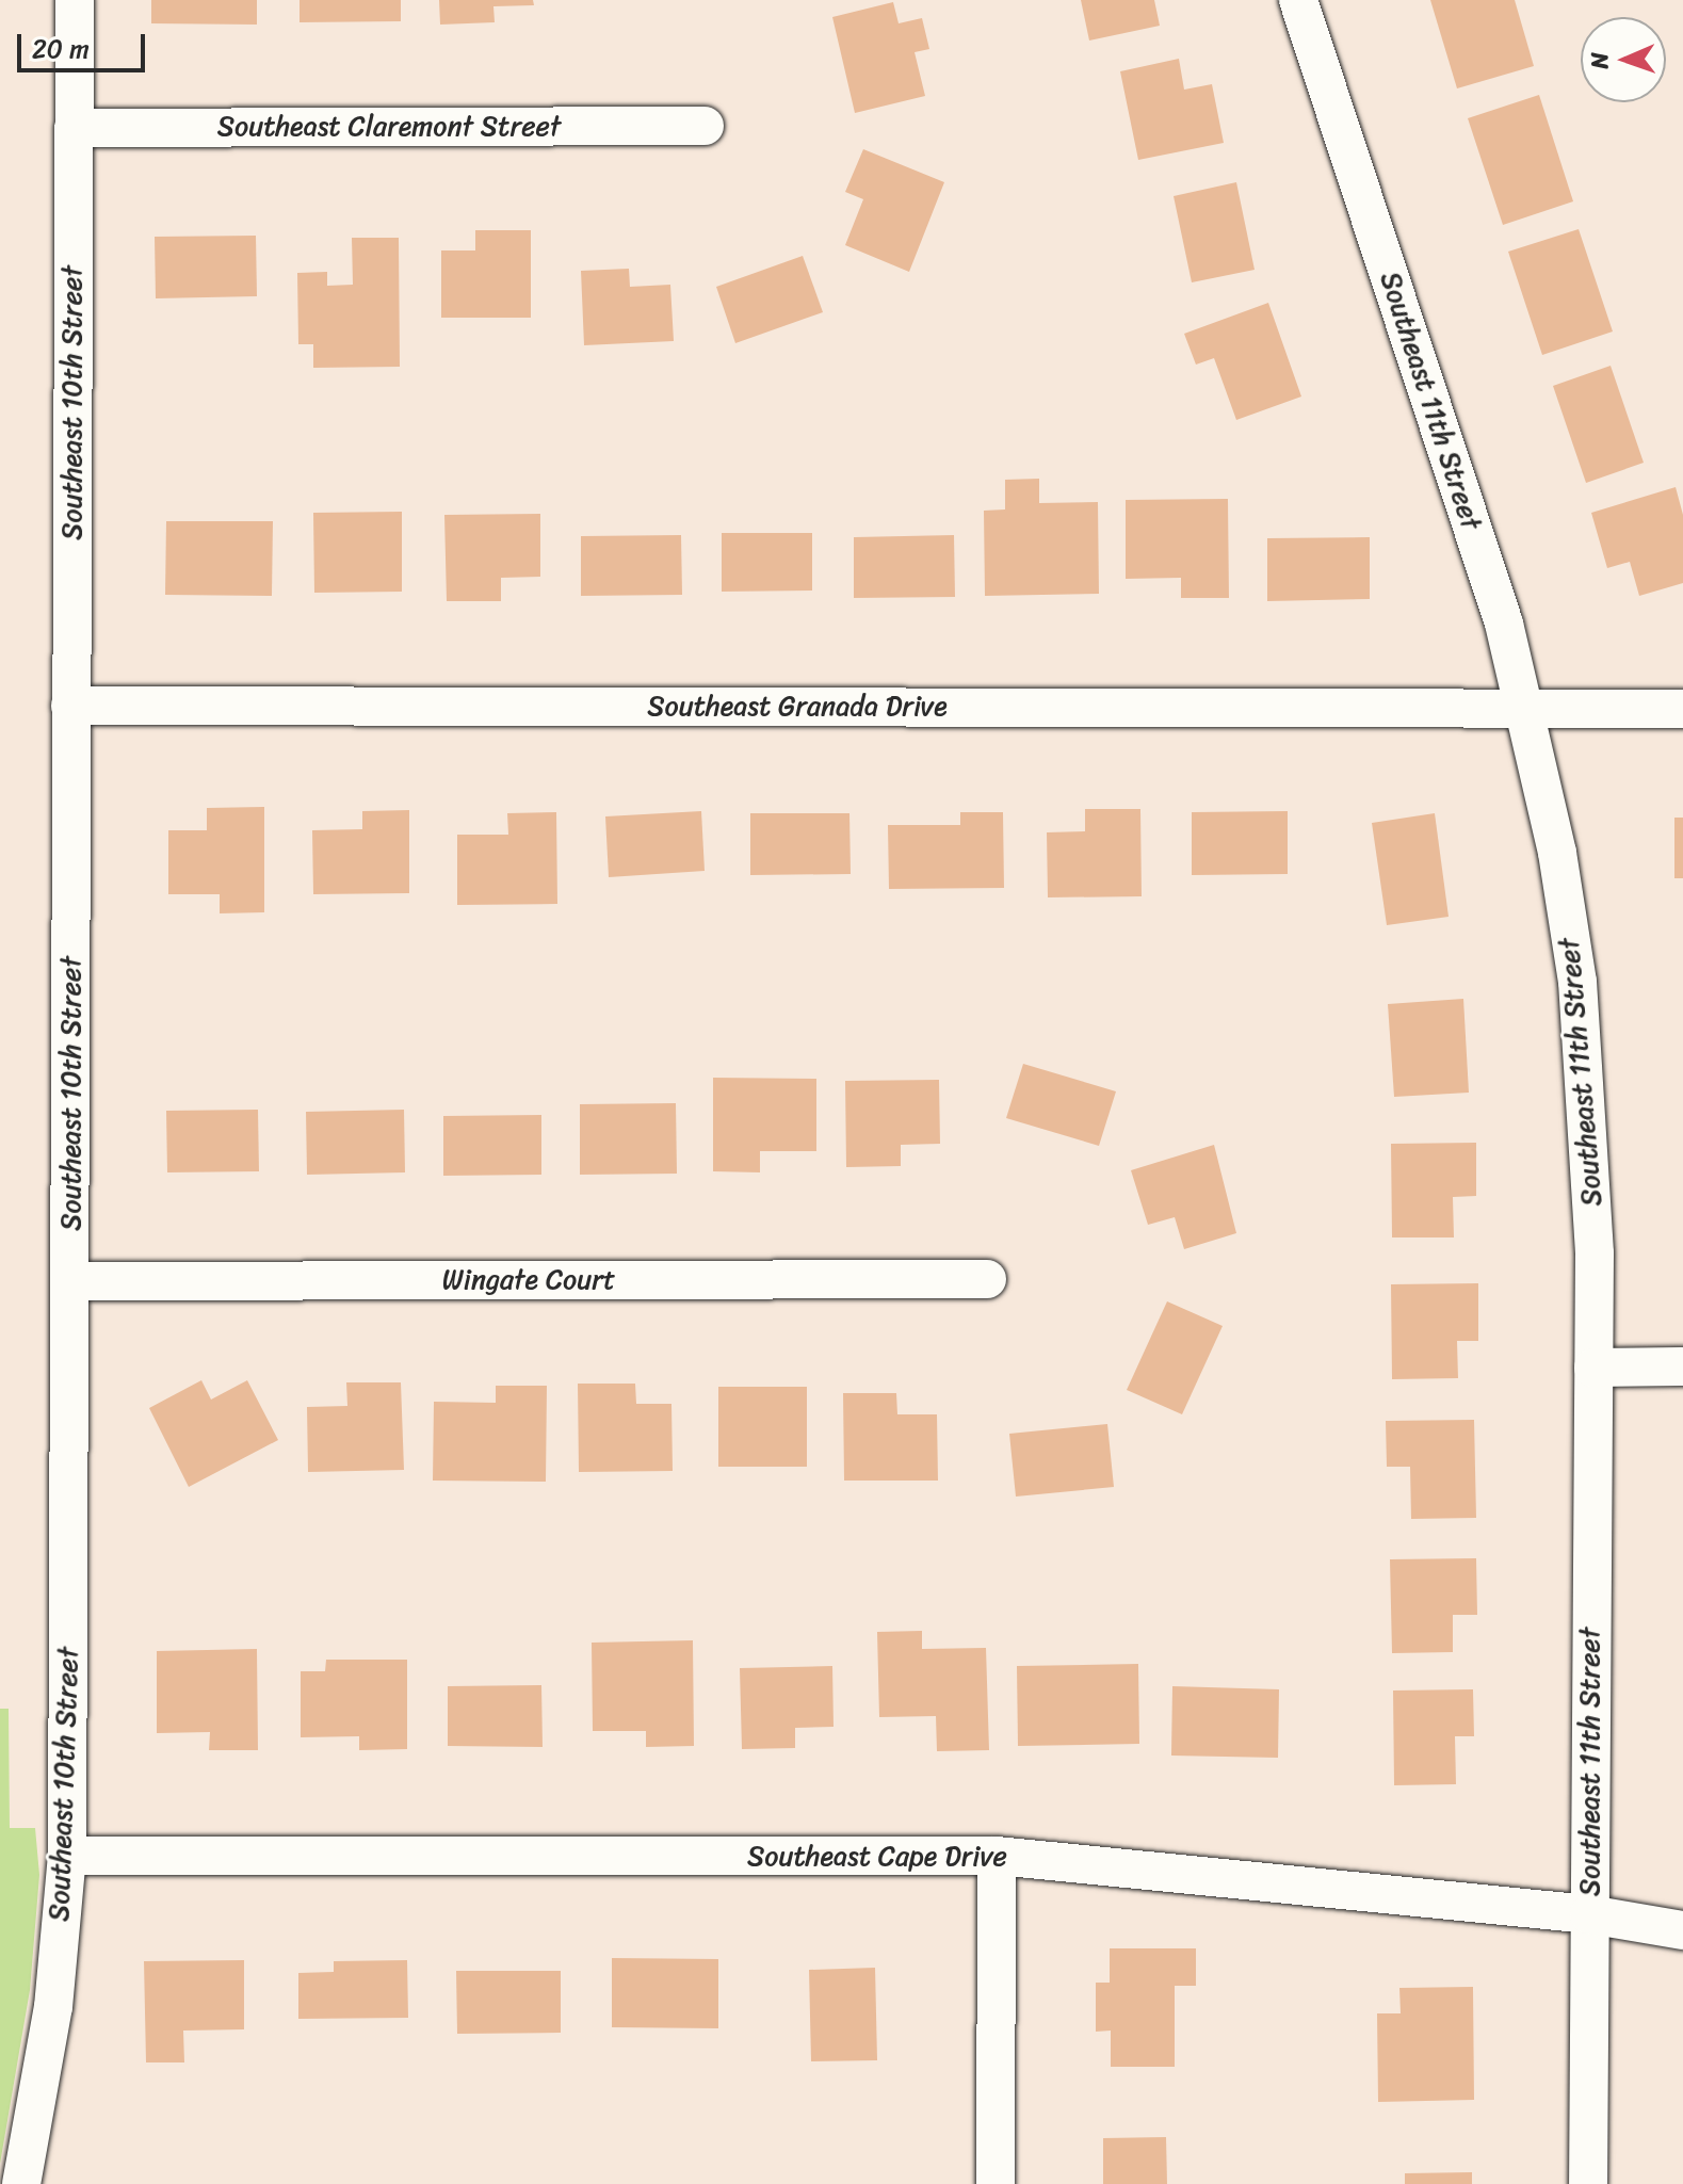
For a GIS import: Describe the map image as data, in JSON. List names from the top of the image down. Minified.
{"streets":{"street":["Southeast Claremont Street","Southeast 11th Street","Southeast 10th Street","Southeast Granada Drive","Wingate Court","Southeast Cape Drive"]},"crossings":[["Southeast Claremont Street","Southeast 10th Street"],["Southeast 11th Street","Southeast Granada Drive"],["Southeast 11th Street","Southeast Cape Drive"],["Southeast 10th Street","Southeast Granada Drive"],["Southeast 10th Street","Wingate Court"],["Southeast 10th Street","Southeast Cape Drive"]],"scale_bar":"20 m","north":"left"}
